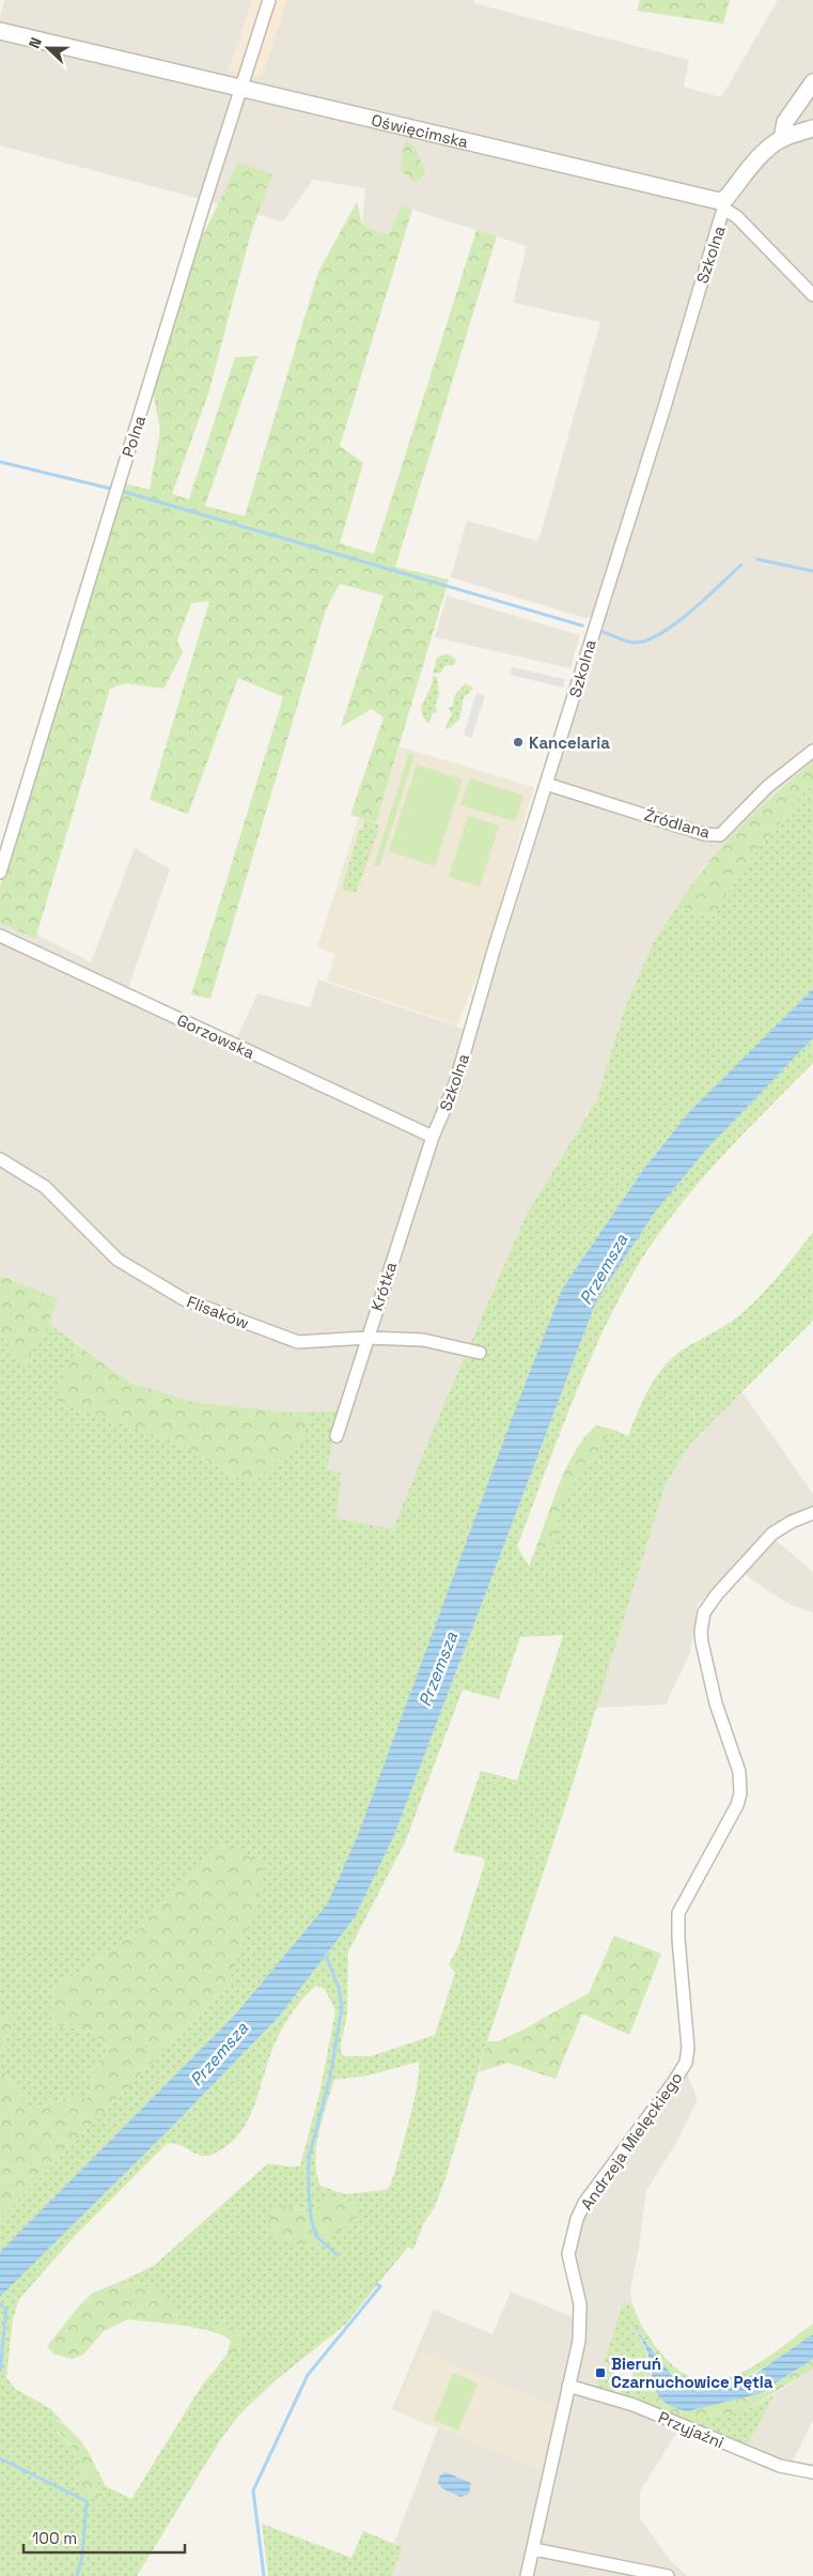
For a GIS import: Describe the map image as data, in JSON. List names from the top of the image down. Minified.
{"streets":{"street":["Oświęcimska","Szkolna","Polna","Źródlana","Gorzowska","Krótka","Flisaków","Andrzeja Mielęckiego","Przyjaźni"]},"crossings":[["Oświęcimska","Szkolna"],["Oświęcimska","Polna"],["Szkolna","Źródlana"],["Szkolna","Gorzowska"],["Szkolna","Krótka"],["Gorzowska","Krótka"],["Krótka","Flisaków"],["Andrzeja Mielęckiego","Przyjaźni"]],"water":["Przemsza"],"places":{"other":["Kancelaria"],"transit":["Bieruń Czarnuchowice Pętla"]},"scale_bar":"100 m","north":"left"}
